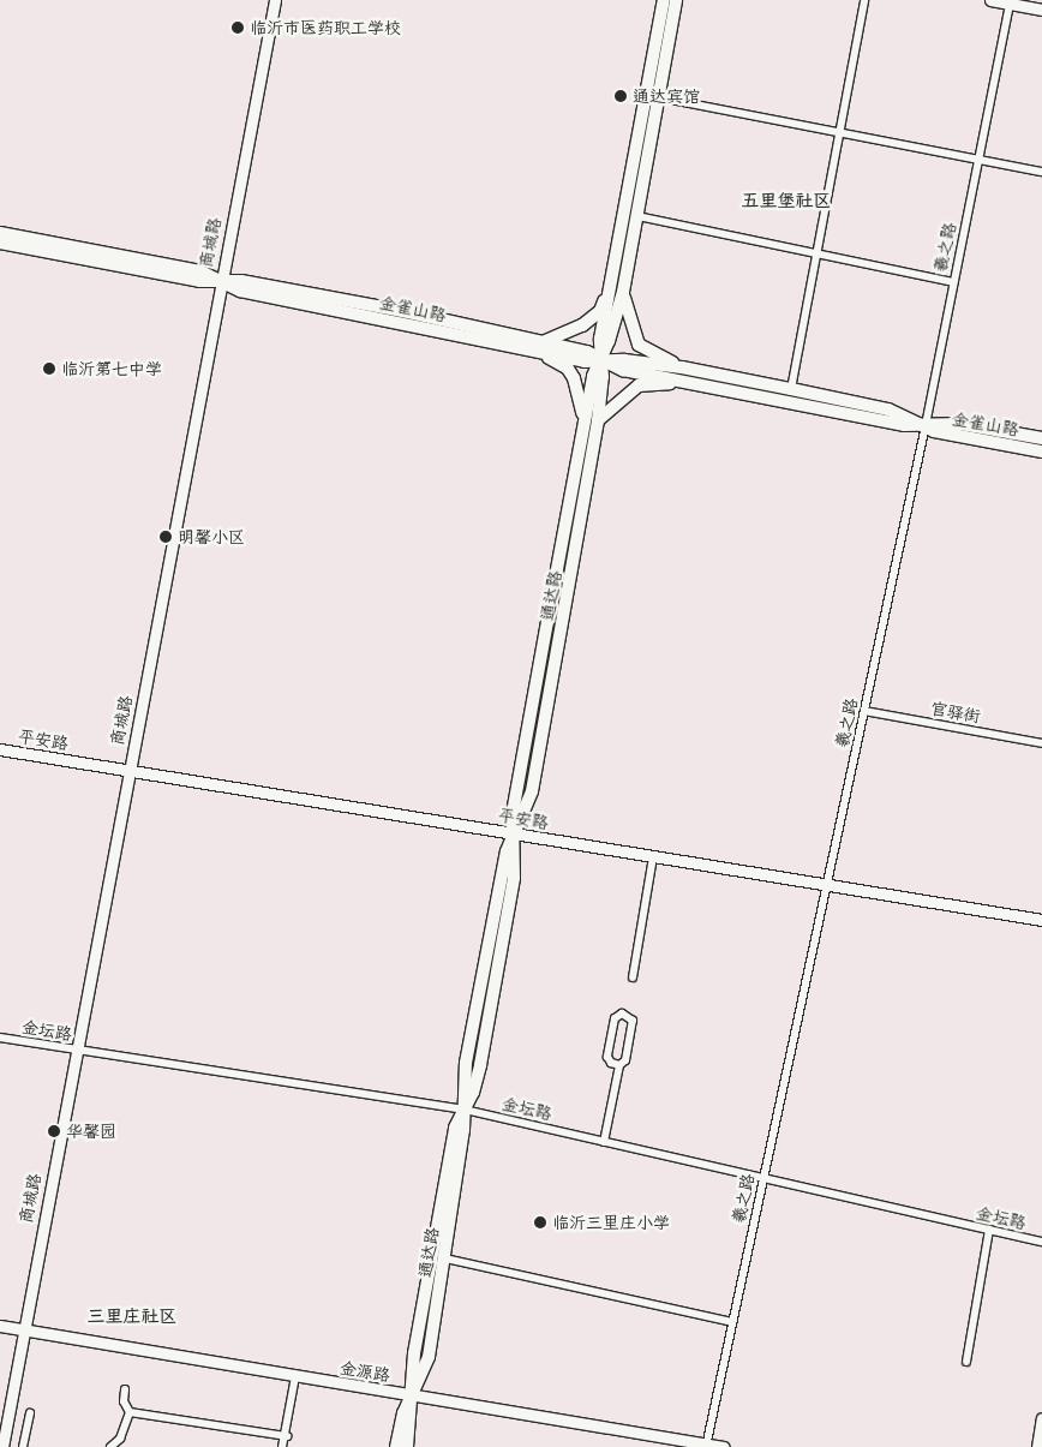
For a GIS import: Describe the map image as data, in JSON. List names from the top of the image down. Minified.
{"streets":{"main road":["金雀山路","通达路"],"street":["商城路","羲之路","官驿街","平安路","金坛路","金源路"]},"crossings":[["商城路","金雀山路"],["商城路","平安路"],["商城路","金坛路"],["商城路","金源路"],["羲之路","金雀山路"],["羲之路","官驿街"],["羲之路","平安路"],["羲之路","金坛路"],["羲之路","金源路"],["金雀山路","通达路"],["通达路","平安路"],["通达路","金坛路"],["通达路","金源路"]],"districts":["五里堡社区","三里庄社区"],"places":["临沂市医药职工学校","通达宾馆","临沂第七中学","明馨小区","华馨园","临沂三里庄小学"]}
